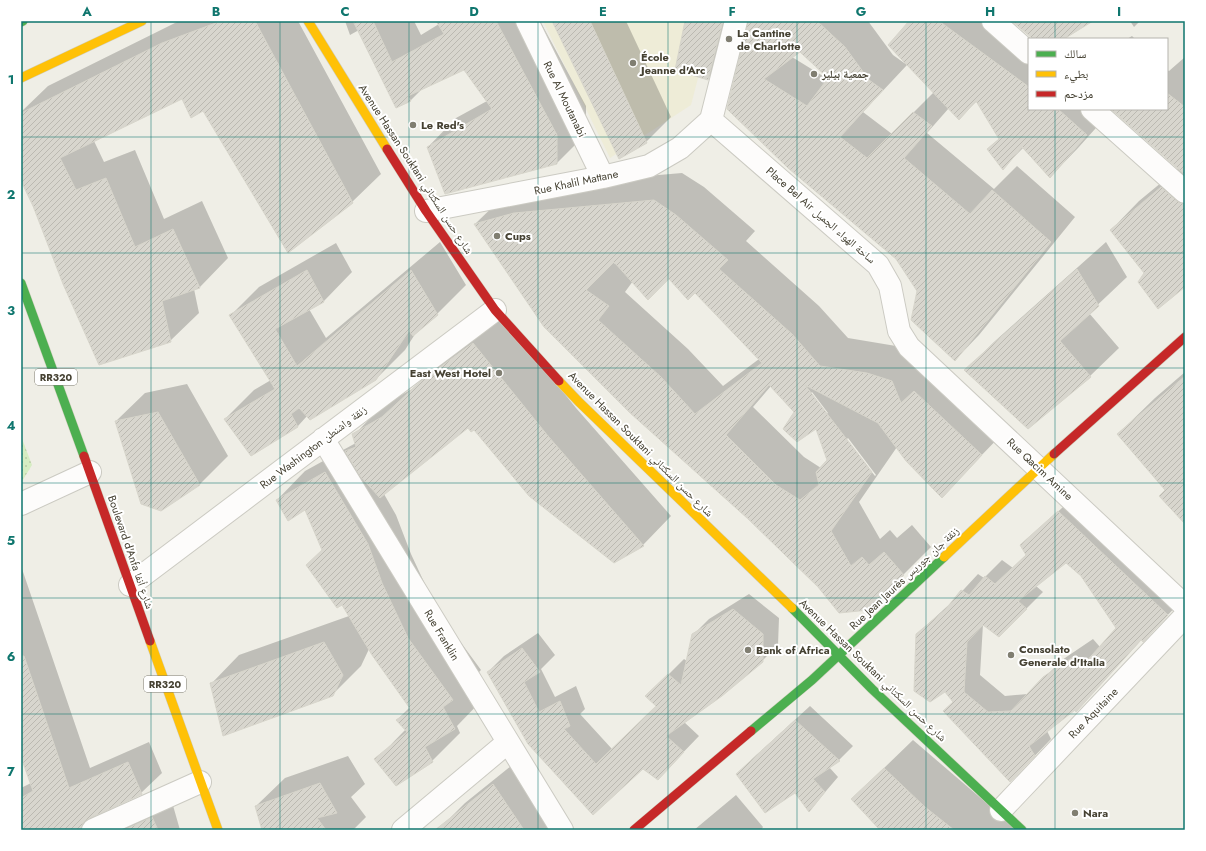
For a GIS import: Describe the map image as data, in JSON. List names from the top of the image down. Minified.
{"streets":{"street":["Rue Al Moutanabi","Avenue Hassan Souktani شارع حسن السكتاني","Rue Khalil Mattane","Place Bel Air ساحة الهواء الجميل","RR320","Rue Washington زنقة واشنطن","Rue Qacim Amine","Boulevard d'Anfa شارع أنفا","Rue Jean Jaurès زنقة جان جوريس","Rue Franklin","Rue Aquitaine"]},"crossings":[["Rue Al Moutanabi","Rue Khalil Mattane"],["Avenue Hassan Souktani شارع حسن السكتاني","Rue Khalil Mattane"],["Avenue Hassan Souktani شارع حسن السكتاني","Rue Washington زنقة واشنطن"],["Avenue Hassan Souktani شارع حسن السكتاني","Rue Jean Jaurès زنقة جان جوريس"],["Avenue Hassan Souktani شارع حسن السكتاني","Rue Aquitaine"],["Rue Khalil Mattane","Place Bel Air ساحة الهواء الجميل"],["Place Bel Air ساحة الهواء الجميل","Rue Qacim Amine"],["Rue Washington زنقة واشنطن","Boulevard d'Anfa شارع أنفا"],["Rue Washington زنقة واشنطن","Rue Franklin"],["Rue Qacim Amine","Rue Jean Jaurès زنقة جان جوريس"]],"places":["La Cantine de Charlotte","École Jeanne d'Arc","جمعية بيلير","Le Red's","Cups","East West Hotel","Bank of Africa","Consolato Generale d'Italia","Nara"],"legend":["سالك","بطيء","مزدحم"],"grid":{"columns":["A","B","C","D","E","F","G","H","I"],"rows":["1","2","3","4","5","6","7"]}}
